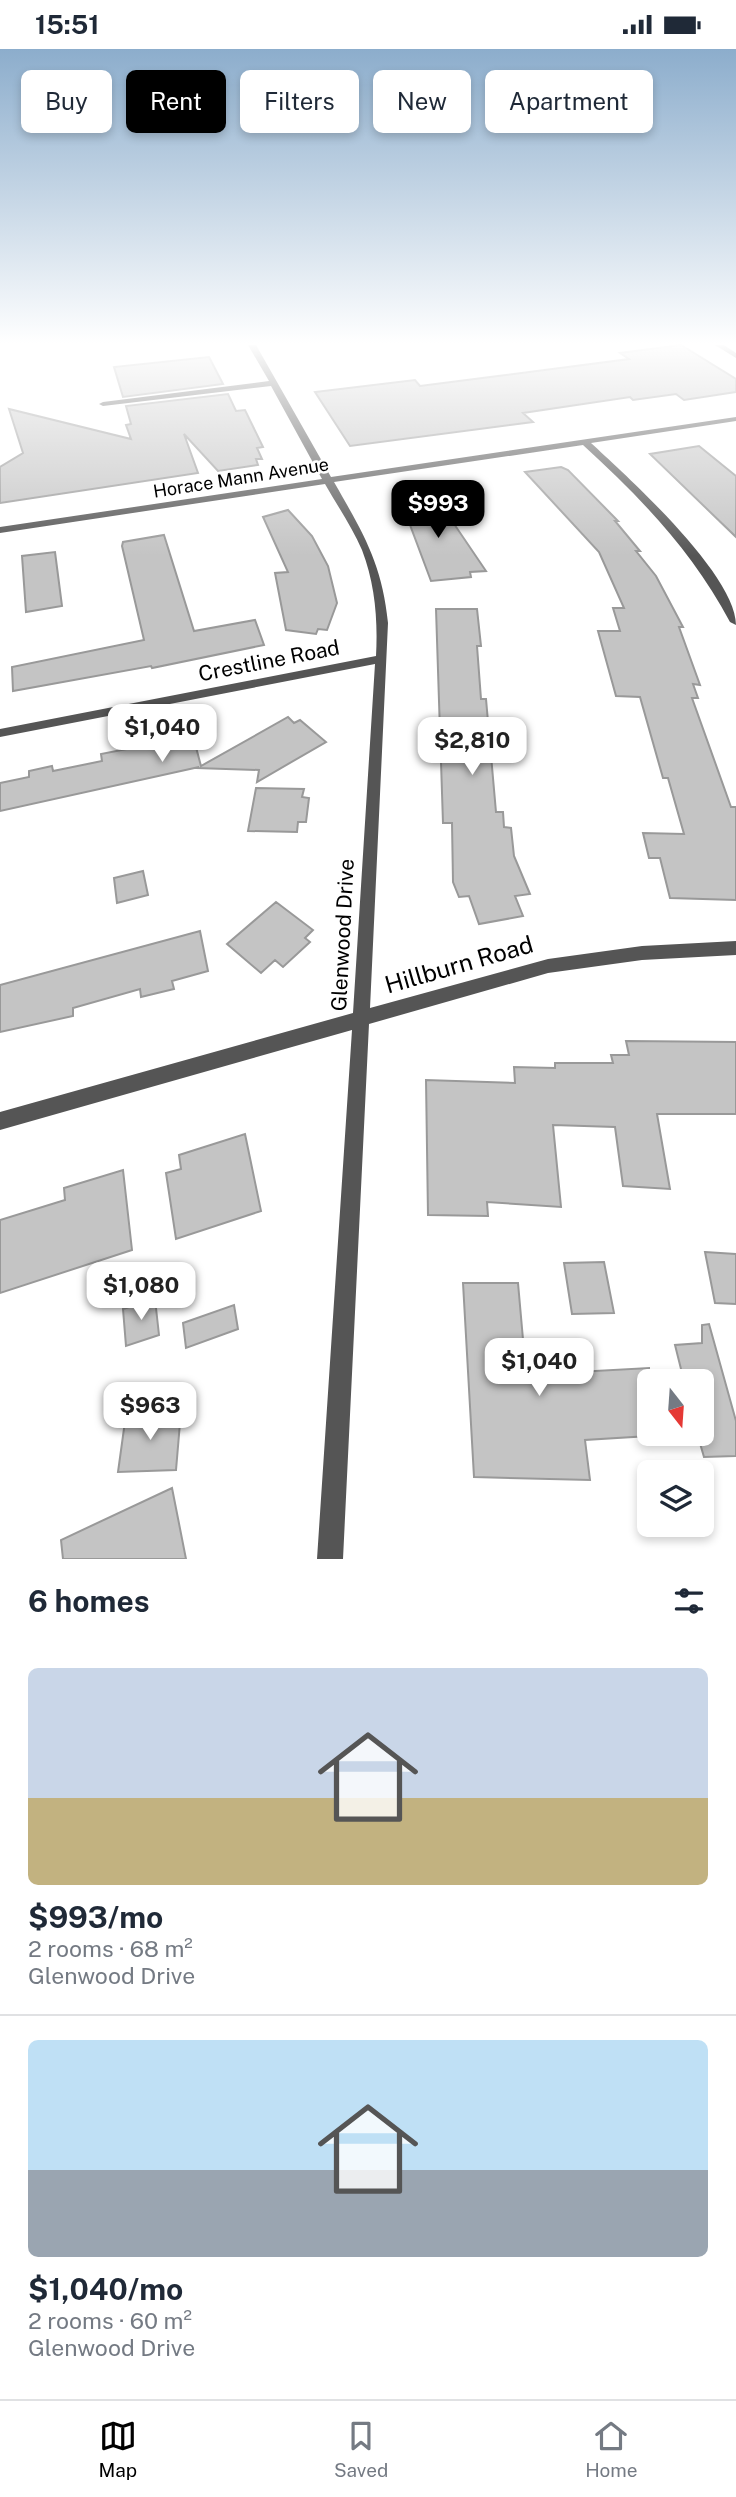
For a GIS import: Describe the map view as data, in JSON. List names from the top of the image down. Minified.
{"streets":{"street":["Horace Mann Avenue","Crestline Road","Glenwood Drive","Hillburn Road"]},"crossings":[["Horace Mann Avenue","Glenwood Drive"],["Crestline Road","Glenwood Drive"],["Glenwood Drive","Hillburn Road"]],"north":"bottom","page":{"status":"15:51","chip":["Buy","Rent","Filters","New","Apartment"],"price":["$993","$1,040","$2,810","$1,080","$1,040","$963"],"heading":"6 homes","list":[{"name":"$993/mo","note":"2 rooms · 68 m² · Glenwood Drive"},{"name":"$1,040/mo","note":"2 rooms · 60 m² · Glenwood Drive"}],"tabs":["Map","Saved","Home"]}}
